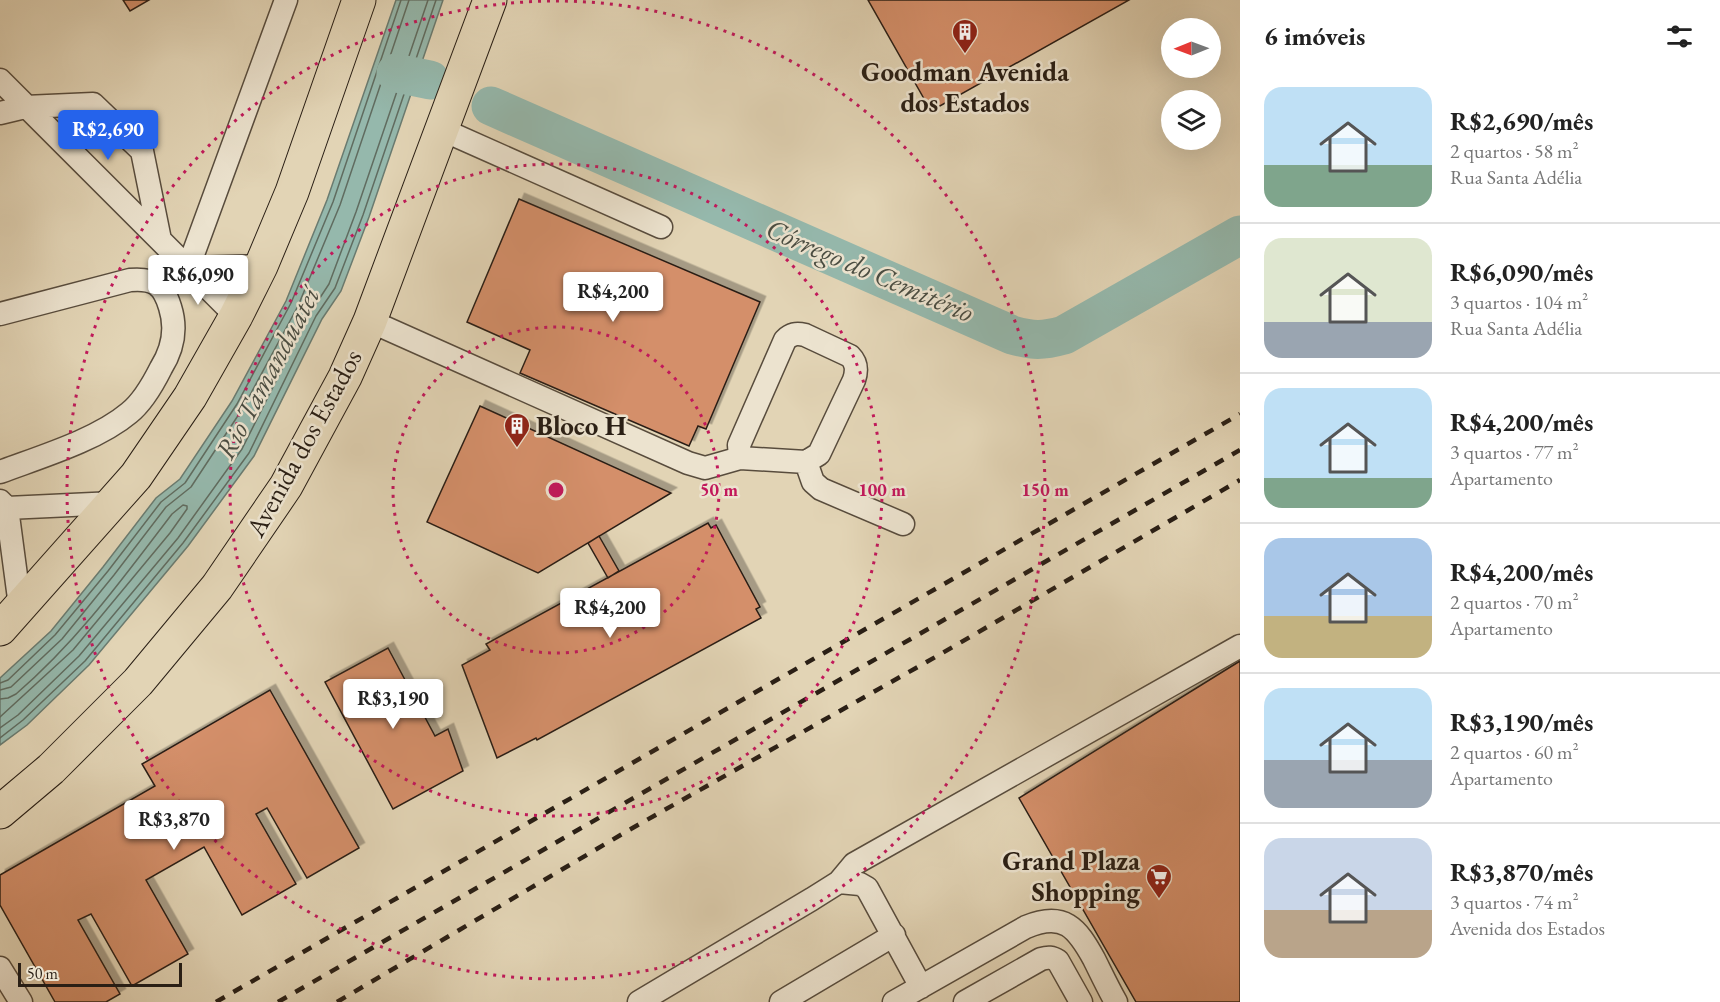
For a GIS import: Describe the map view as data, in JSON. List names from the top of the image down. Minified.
{"streets":{"highway":["Avenida dos Estados"]},"water":["Córrego do Cemitério","Rio Tamanduateí"],"places":{"building":["Goodman Avenida dos Estados","Bloco H"],"supermarket":["Grand Plaza Shopping"]},"scale_bar":"50 m","north":"left","page":{"heading":"6 imóveis","list":[{"name":"R$2,690/mês","note":"2 quartos · 58 m² · Rua Santa Adélia"},{"name":"R$6,090/mês","note":"3 quartos · 104 m² · Rua Santa Adélia"},{"name":"R$4,200/mês","note":"3 quartos · 77 m² · Apartamento"},{"name":"R$4,200/mês","note":"2 quartos · 70 m² · Apartamento"},{"name":"R$3,190/mês","note":"2 quartos · 60 m² · Apartamento"},{"name":"R$3,870/mês","note":"3 quartos · 74 m² · Avenida dos Estados"}],"price":["R$2,690","R$6,090","R$4,200","R$4,200","R$3,190","R$3,870"],"scale":"50 m"},"rings":["50 m","100 m","150 m"]}
